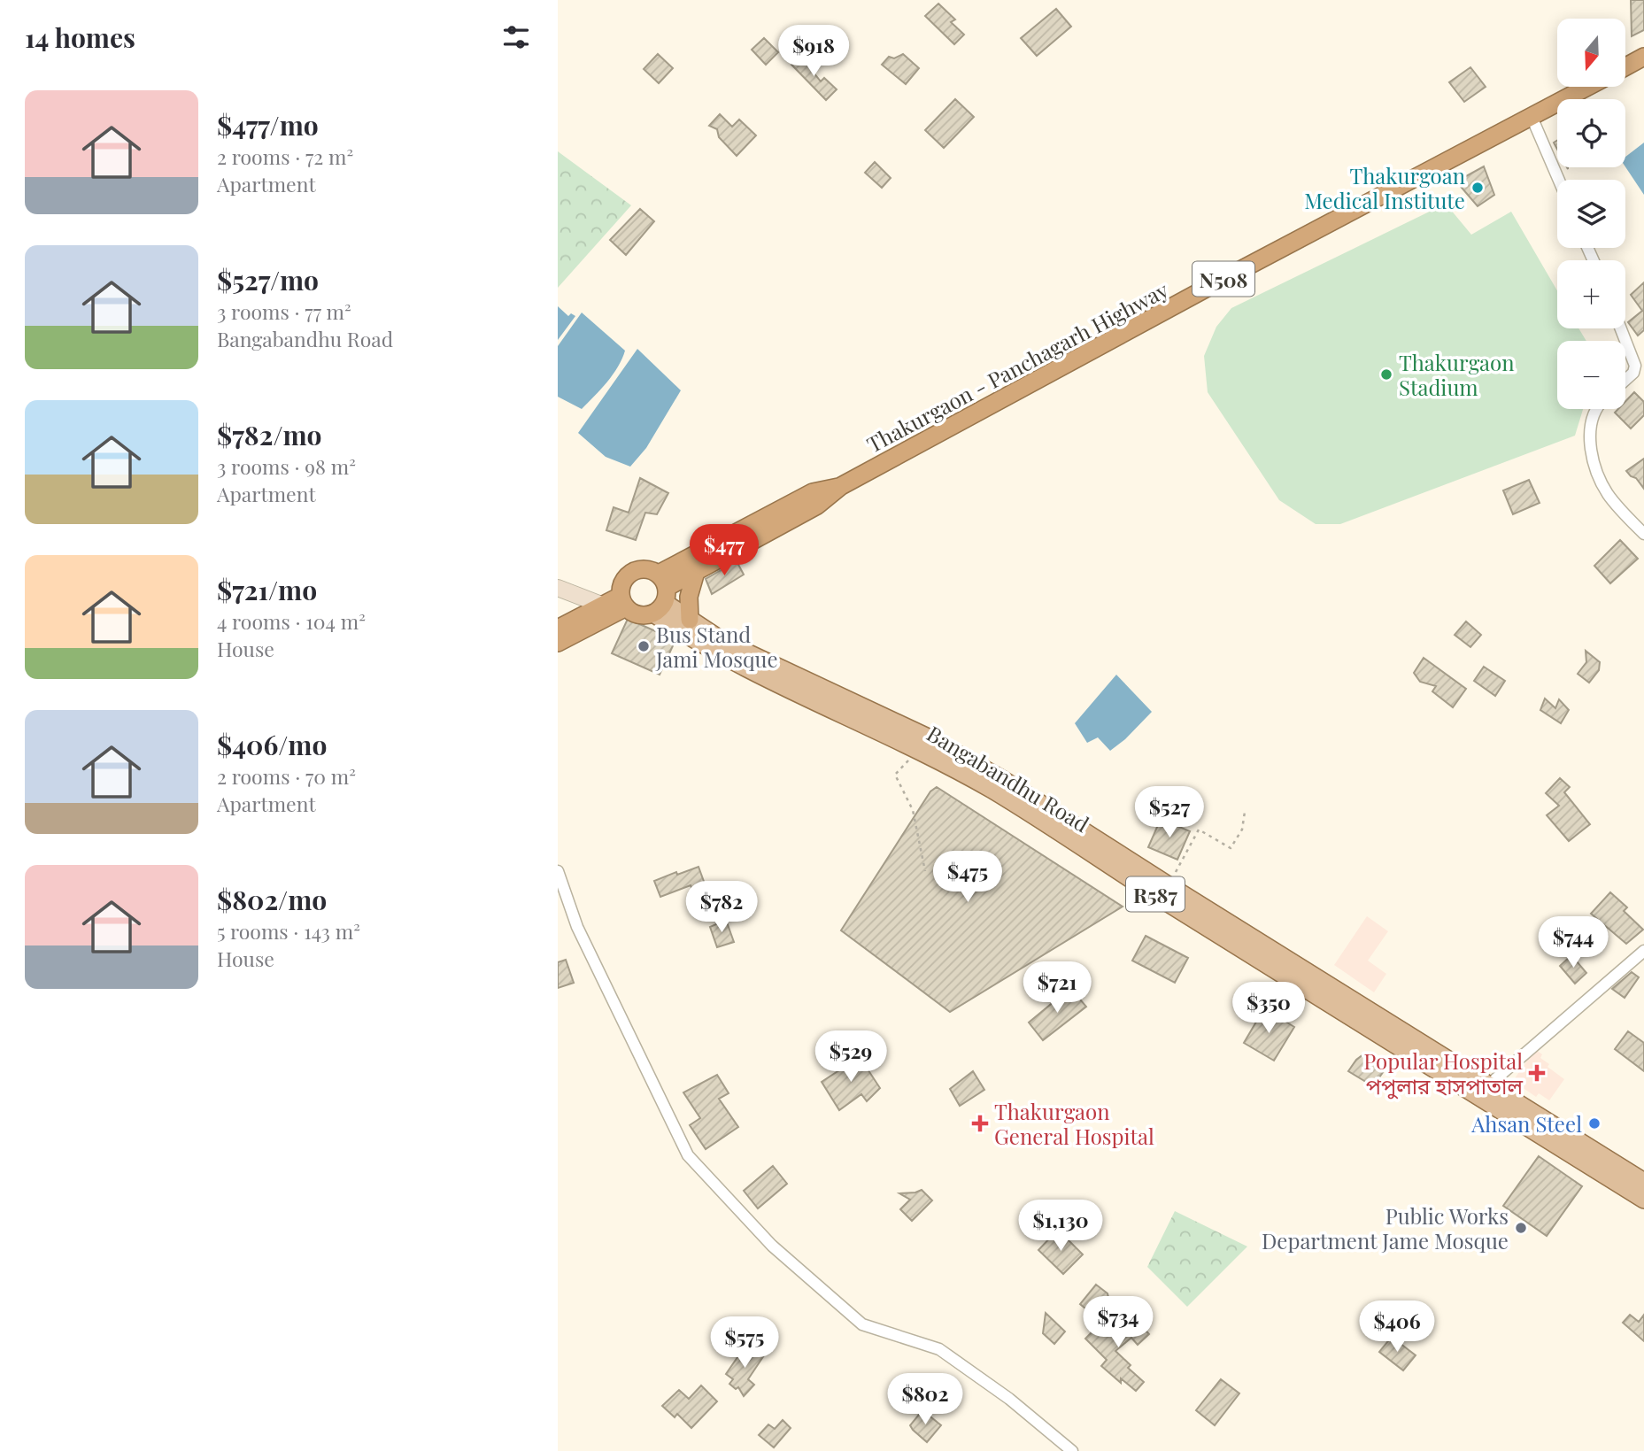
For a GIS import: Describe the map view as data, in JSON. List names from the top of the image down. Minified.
{"streets":{"highway":["N508","Thakurgaon - Panchagarh Highway"],"main road":["Bangabandhu Road","R587"]},"crossings":[["Thakurgaon - Panchagarh Highway","Bangabandhu Road"]],"places":{"other":["Thakurgoan Medical Institute","Thakurgaon Stadium","Bus Stand Jami Mosque","Ahsan Steel","Public Works Department Jame Mosque"],"health":["Popular Hospital পপুলার হাসপাতাল","Thakurgaon General Hospital"]},"north":"bottom","page":{"heading":"14 homes","map_buttons":["+","−"],"price":["$918","$477","$527","$475","$782","$744","$721","$350","$529","$1,130","$734","$406","$575","$802"],"list":[{"name":"$477/mo","note":"2 rooms · 72 m² · Apartment"},{"name":"$527/mo","note":"3 rooms · 77 m² · Bangabandhu Road"},{"name":"$782/mo","note":"3 rooms · 98 m² · Apartment"},{"name":"$721/mo","note":"4 rooms · 104 m² · House"},{"name":"$406/mo","note":"2 rooms · 70 m² · Apartment"},{"name":"$802/mo","note":"5 rooms · 143 m² · House"}]}}
